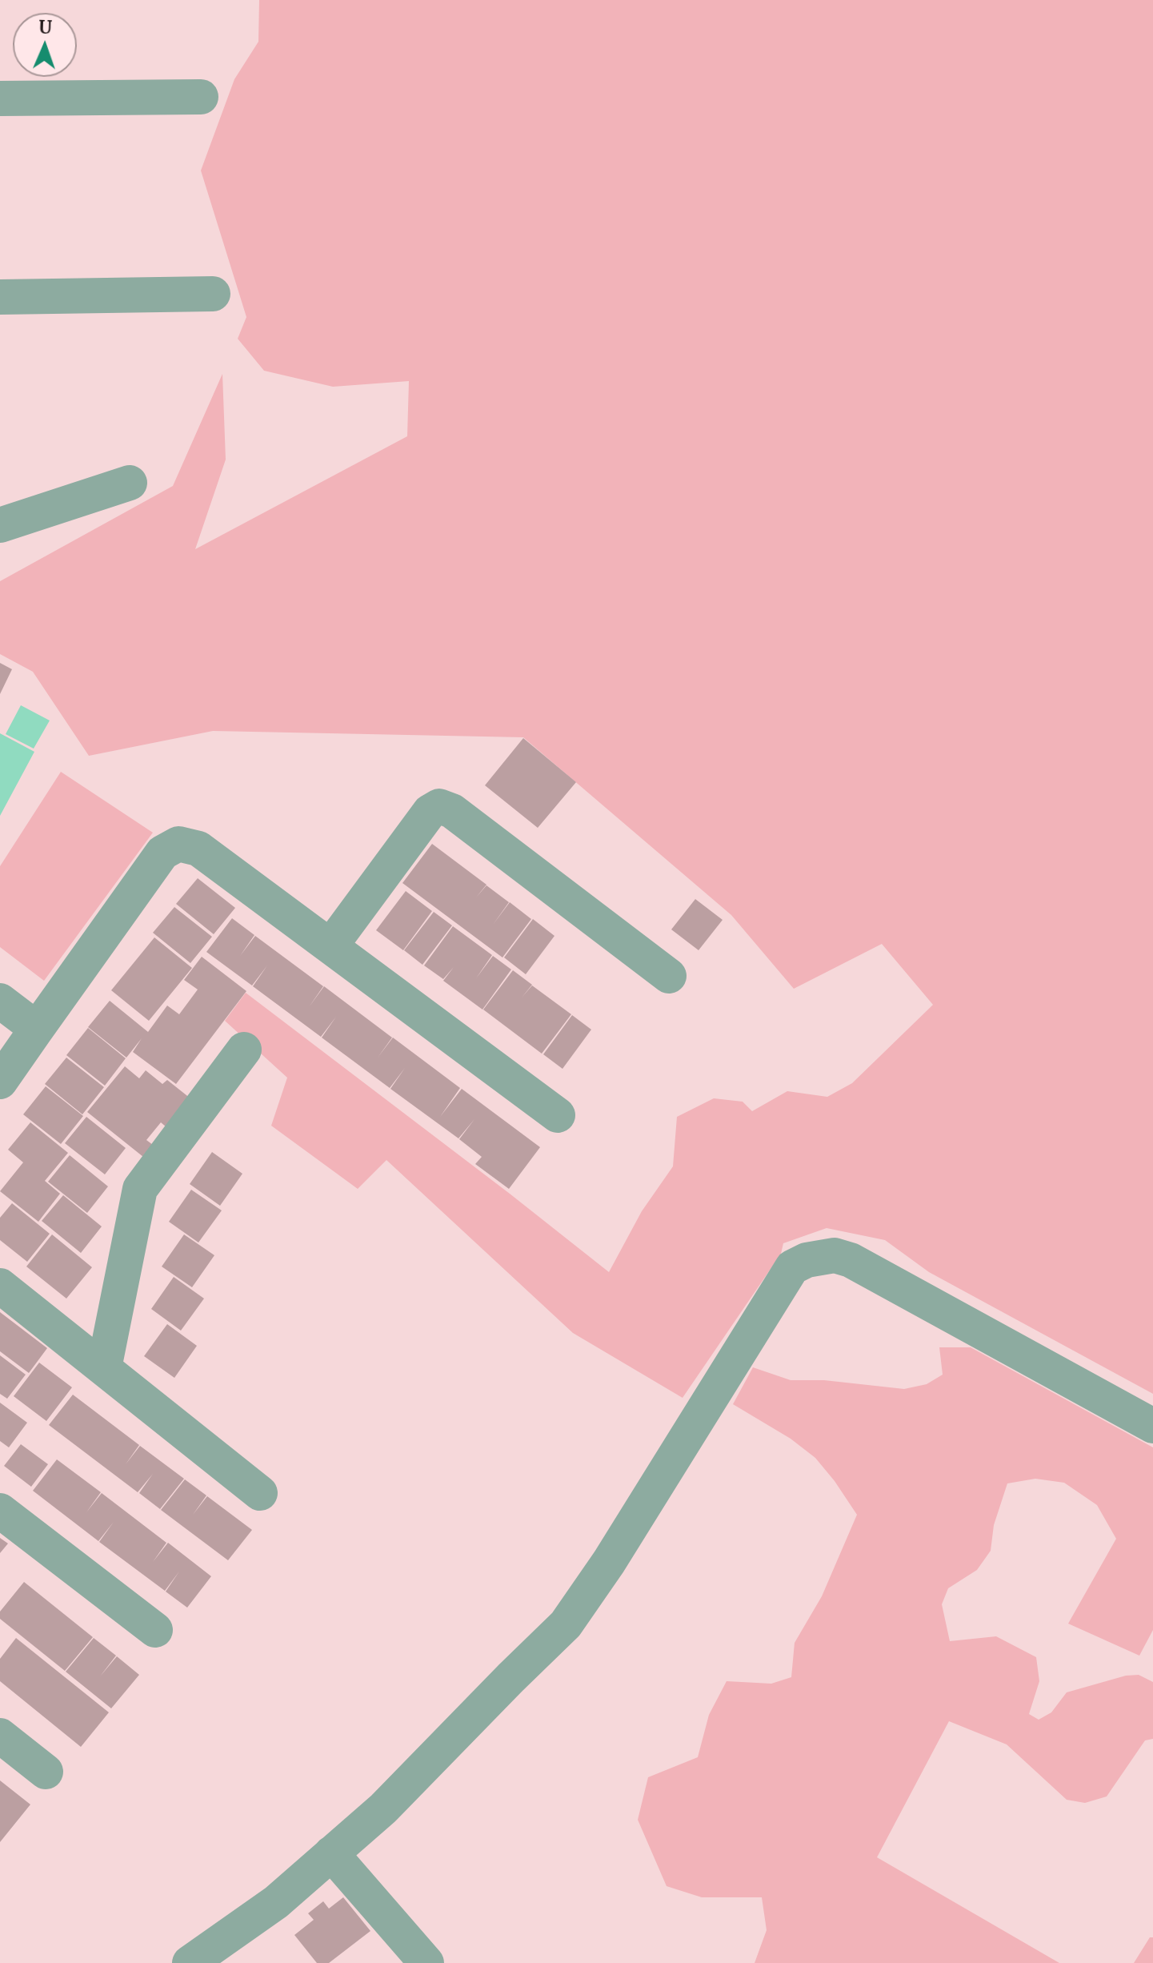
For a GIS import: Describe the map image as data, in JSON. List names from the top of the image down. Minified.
{"north":"top"}
